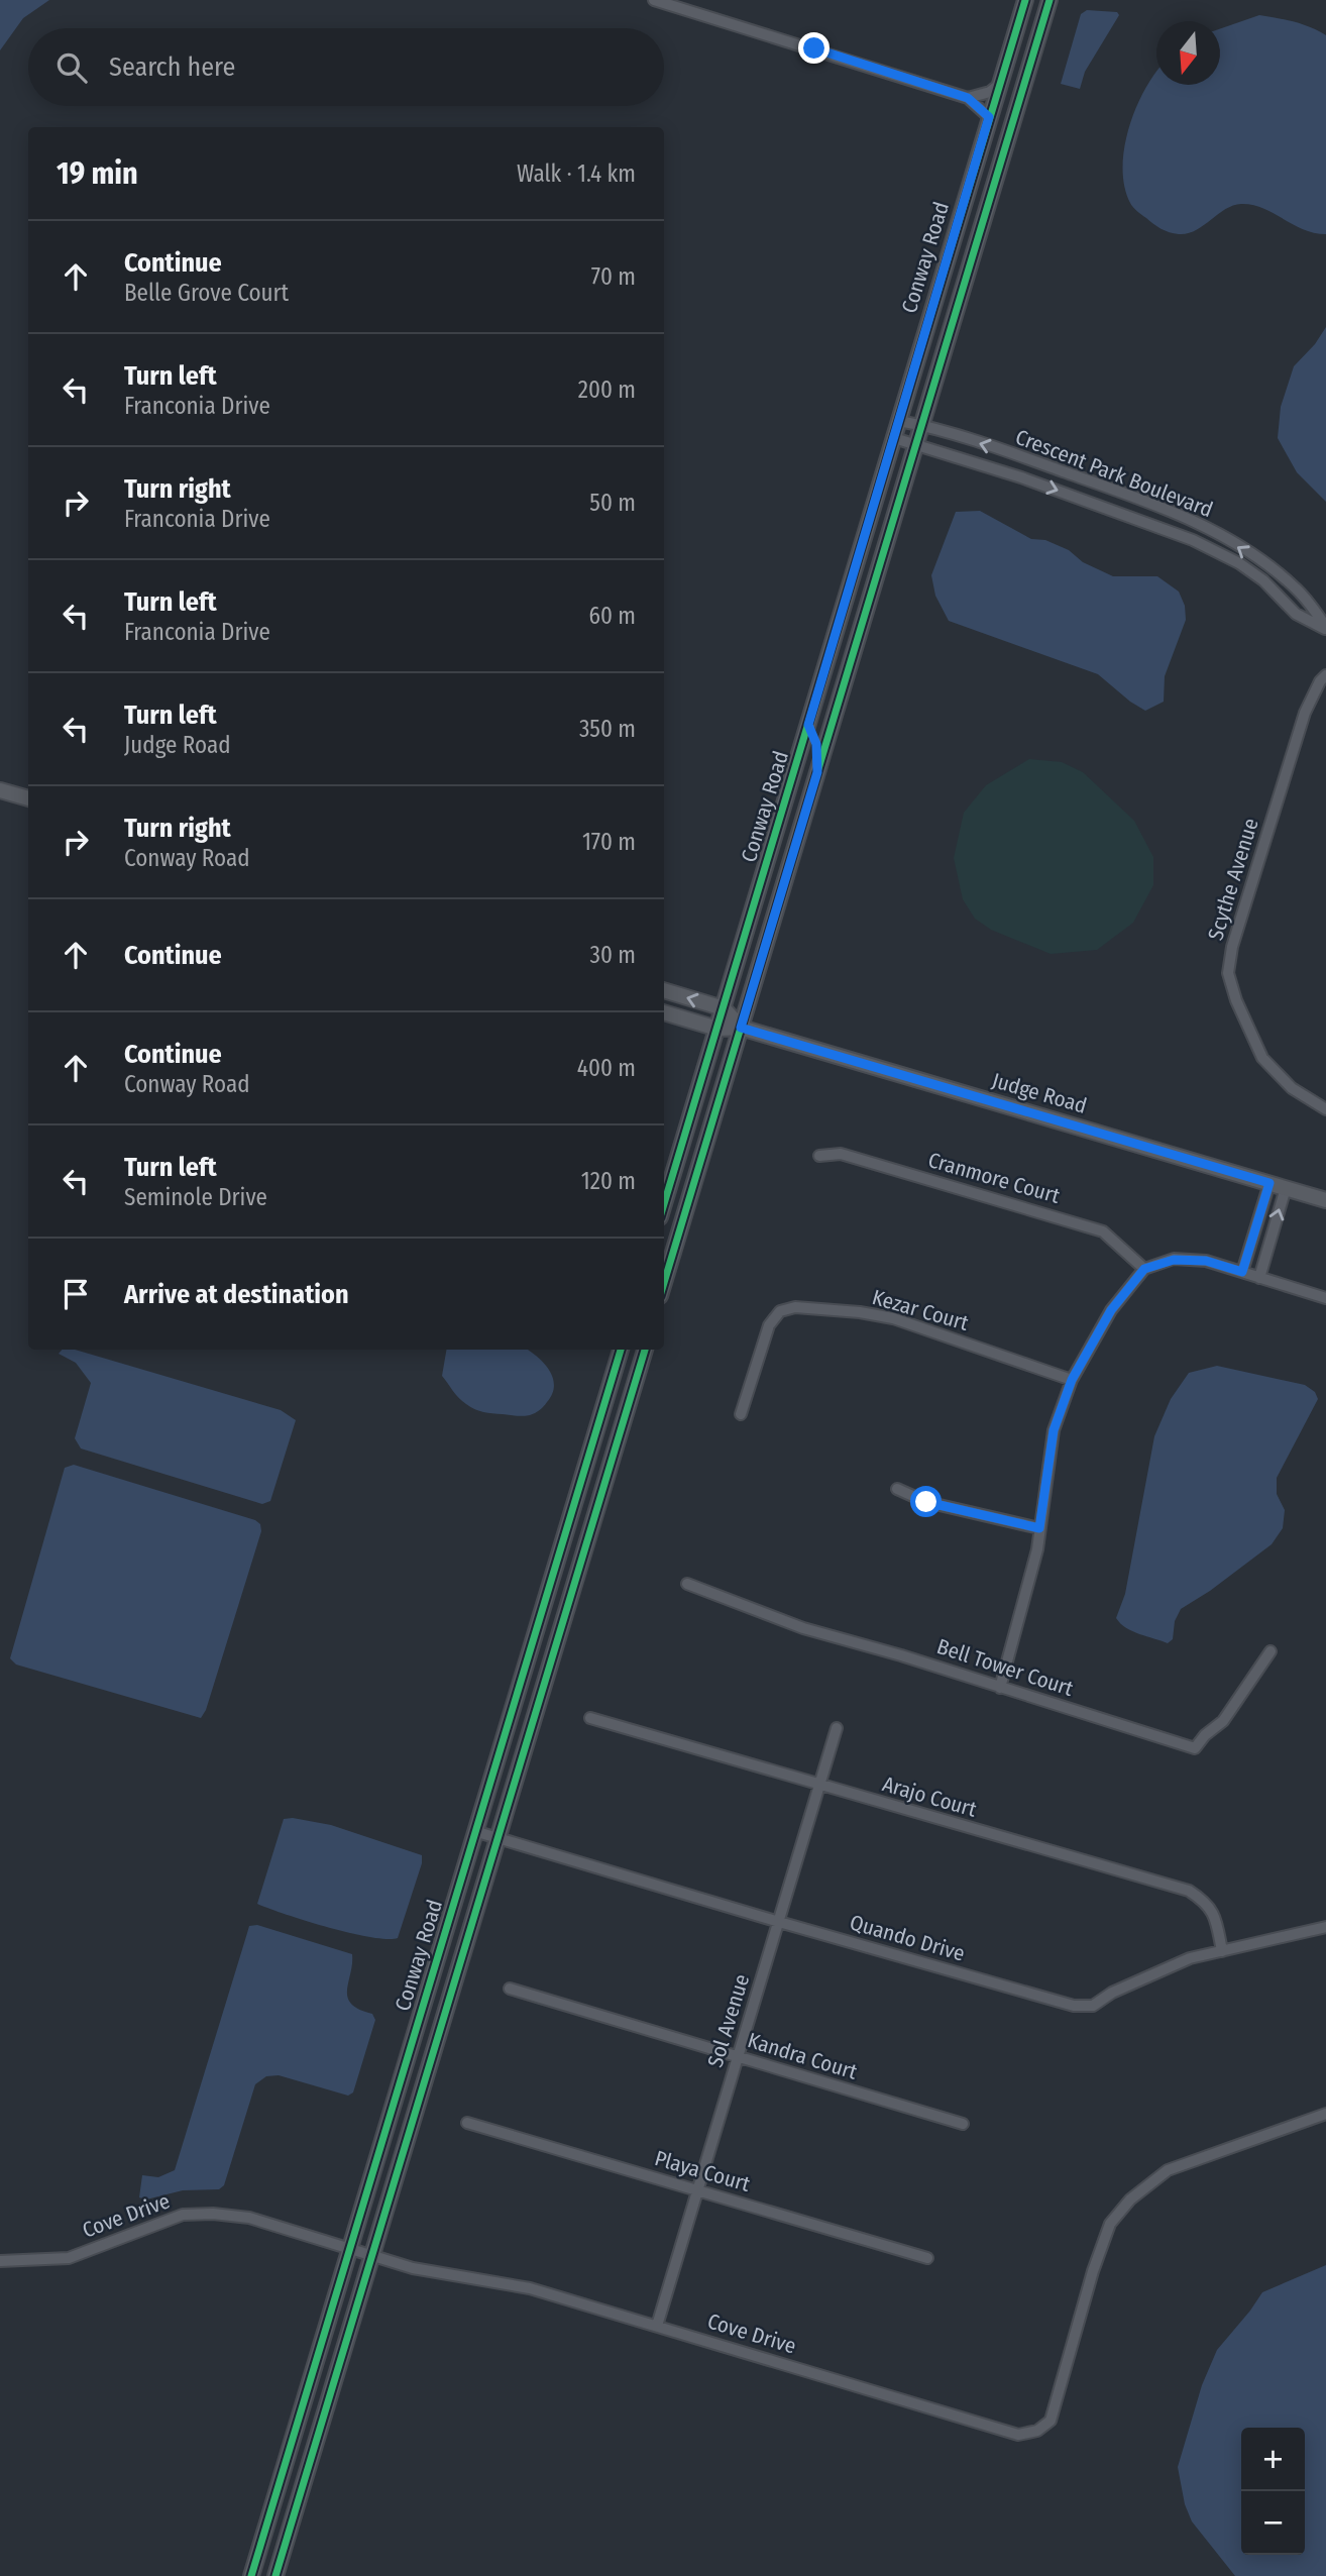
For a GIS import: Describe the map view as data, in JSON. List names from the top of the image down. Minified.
{"streets":{"main road":["Conway Road","Judge Road"],"street":["Crescent Park Boulevard","Scythe Avenue","Cranmore Court","Kezar Court","Bell Tower Court","Arajo Court","Quando Drive","Sol Avenue","Kandra Court","Playa Court","Cove Drive"]},"crossings":[["Conway Road","Crescent Park Boulevard"],["Conway Road","Judge Road"],["Conway Road","Quando Drive"],["Conway Road","Cove Drive"],["Arajo Court","Quando Drive"],["Arajo Court","Sol Avenue"],["Quando Drive","Sol Avenue"],["Sol Avenue","Kandra Court"],["Sol Avenue","Playa Court"],["Sol Avenue","Cove Drive"]],"north":"bottom","page":{"search":"Search here","heading":["19 min","Walk · 1.4 km"],"list":[["Continue","Belle Grove Court","70 m"],["Turn left","Franconia Drive","200 m"],["Turn right","Franconia Drive","50 m"],["Turn left","Franconia Drive","60 m"],["Turn left","Judge Road","350 m"],["Turn right","Conway Road","170 m"],["Continue","30 m"],["Continue","Conway Road","400 m"],["Turn left","Seminole Drive","120 m"],"Arrive at destination"],"map_buttons":["+","−"]}}
